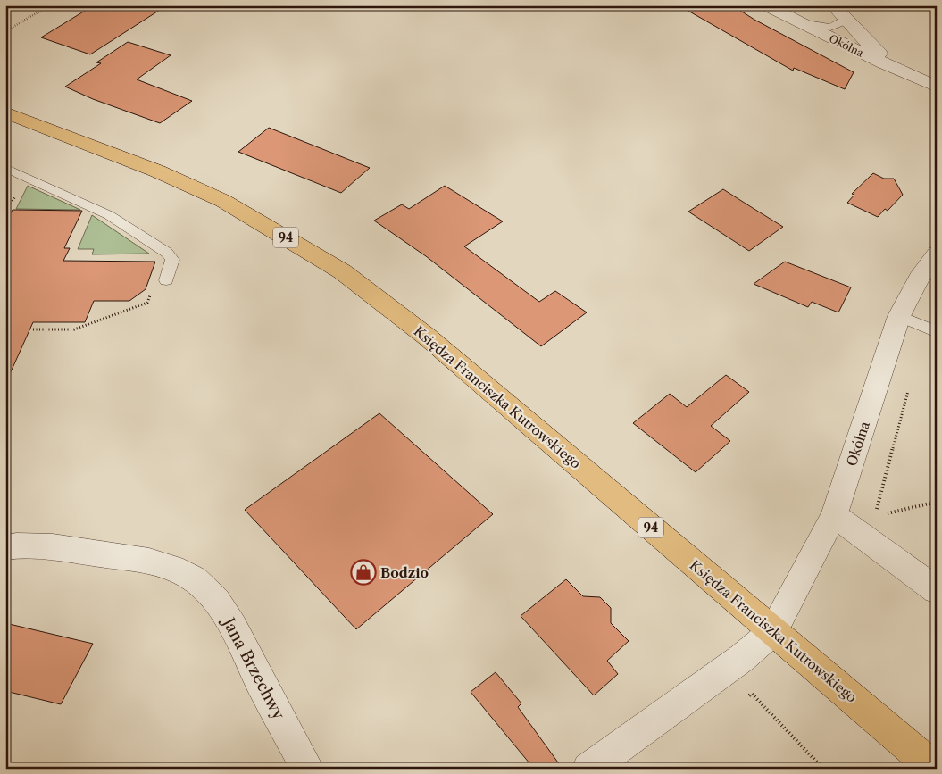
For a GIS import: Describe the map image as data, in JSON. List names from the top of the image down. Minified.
{"streets":{"main road":["94","Księdza Franciszka Kutrowskiego"],"street":["Okólna","Jana Brzechwy"]},"crossings":[["Okólna","Księdza Franciszka Kutrowskiego"]],"places":{"shop":["Bodzio"]}}
